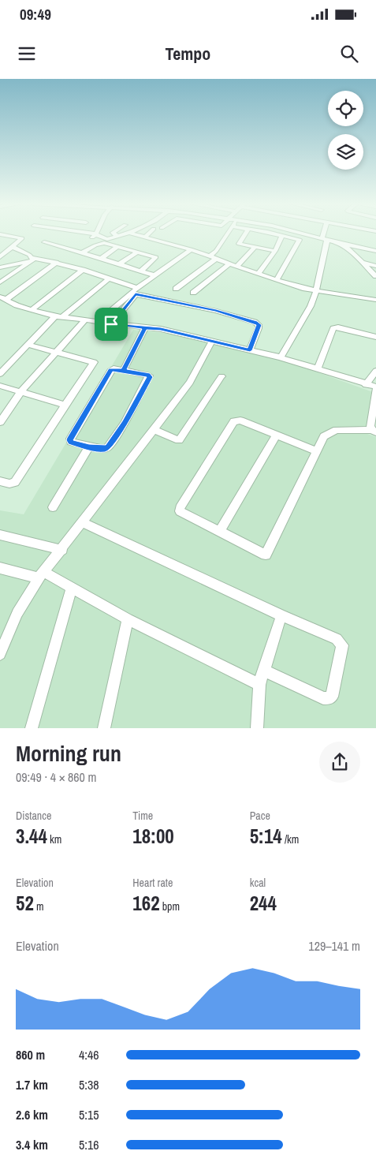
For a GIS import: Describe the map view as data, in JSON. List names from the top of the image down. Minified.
{"page":{"status":"09:49","header":"Tempo","heading":["Morning run","09:49 · 4 × 860 m"],"stats":[["Distance","3.44 km"],["Time","18:00"],["Pace","5:14 /km"],["Elevation","52 m"],["Heart rate","162 bpm"],["kcal","244"]],"chart":["Elevation","129–141 m"],"list":[{"name":"860 m","note":"4:46"},{"name":"1.7 km","note":"5:38"},{"name":"2.6 km","note":"5:15"},{"name":"3.4 km","note":"5:16"}]}}
